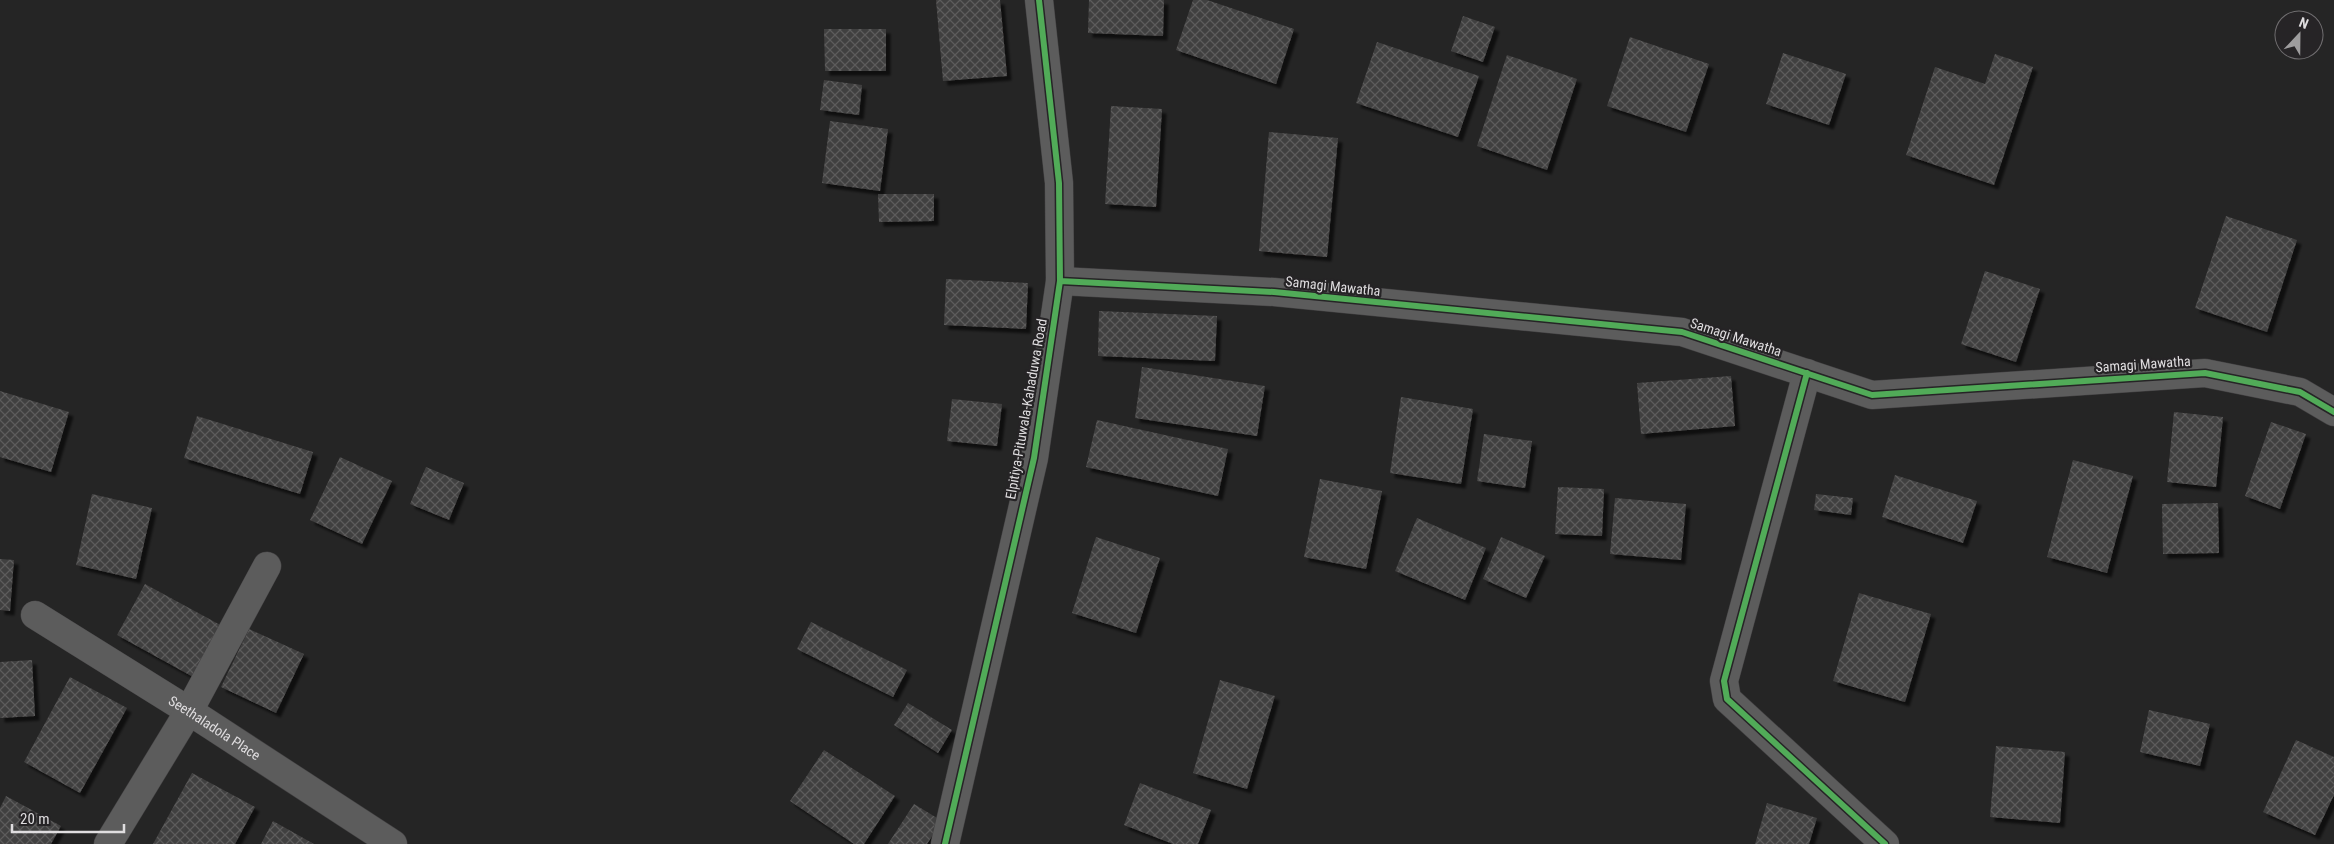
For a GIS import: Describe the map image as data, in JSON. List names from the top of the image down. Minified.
{"streets":{"street":["Samagi Mawatha","Elpitiya-Pituwala-Kahaduwa Road","Seethaladola Place"]},"crossings":[["Samagi Mawatha","Elpitiya-Pituwala-Kahaduwa Road"]],"scale_bar":"20 m","north":"top"}
